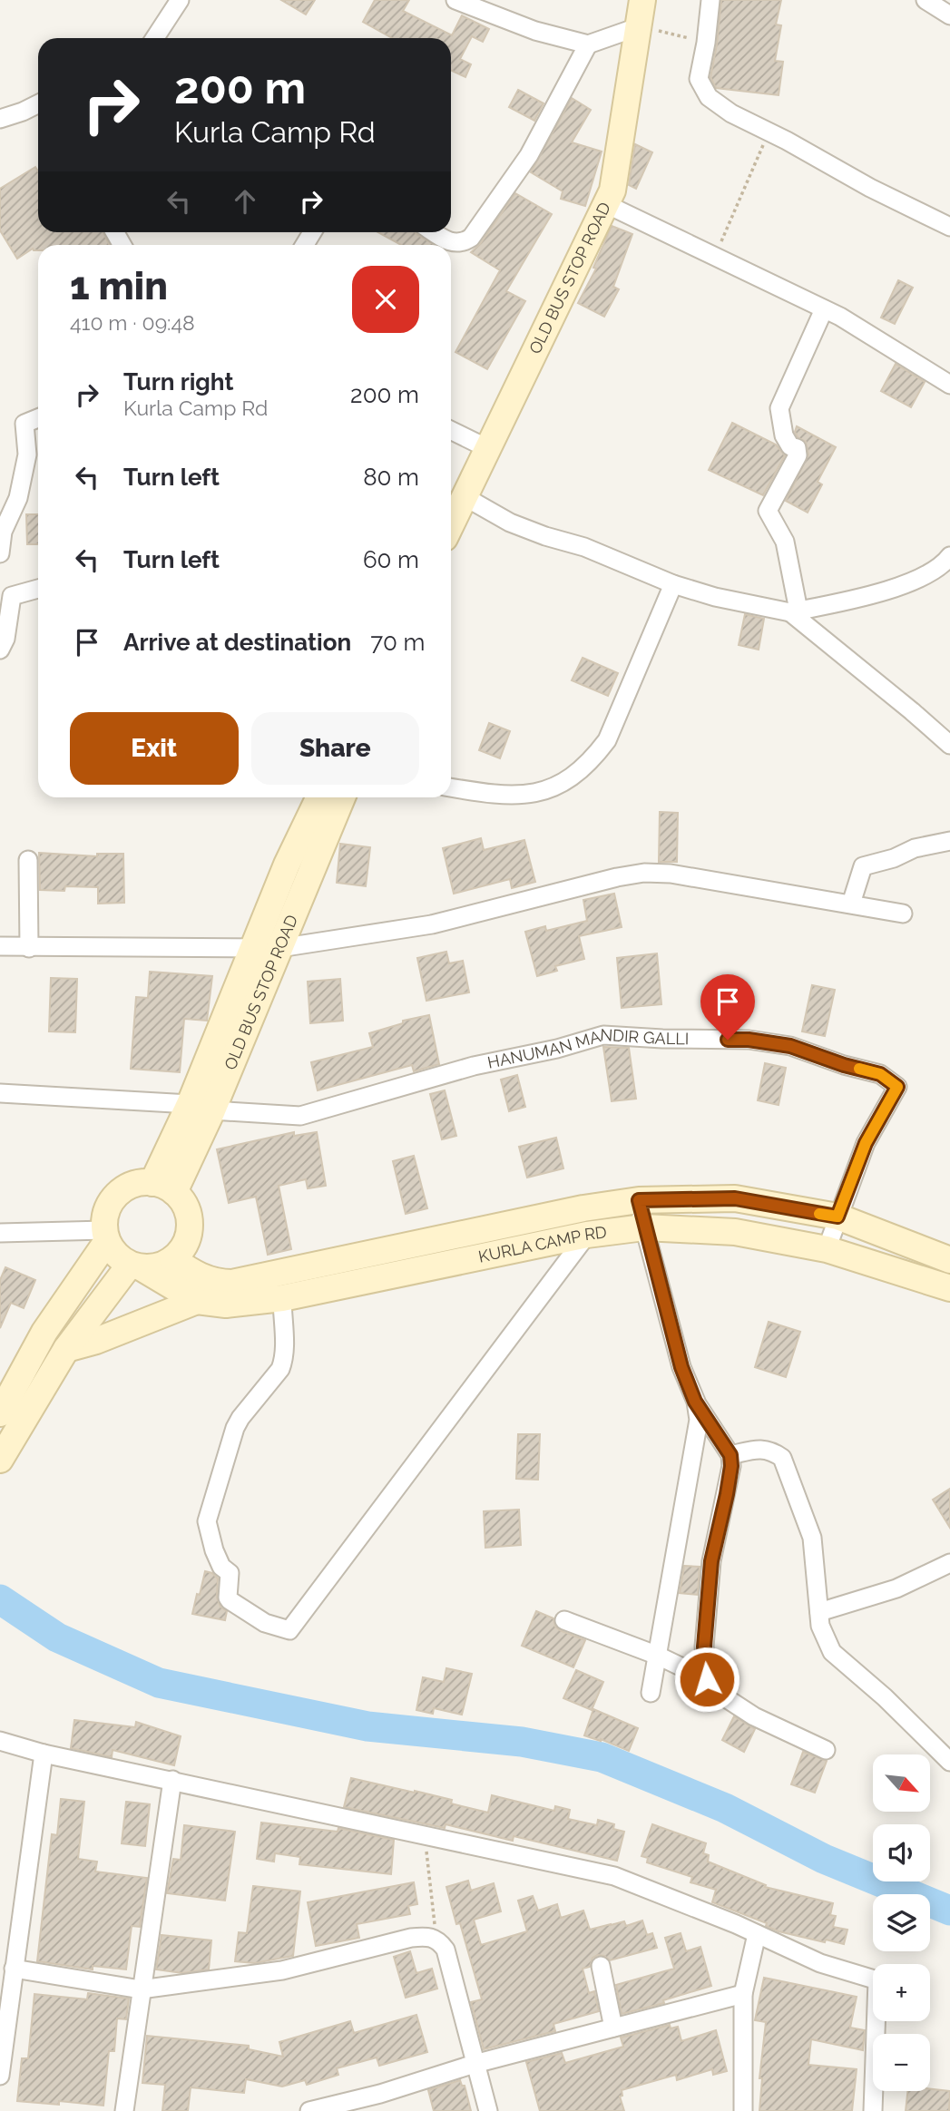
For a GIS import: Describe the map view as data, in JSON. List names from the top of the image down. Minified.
{"streets":{"main road":["OLD BUS STOP ROAD","KURLA CAMP RD"],"street":["HANUMAN MANDIR GALLI"]},"crossings":[["OLD BUS STOP ROAD","HANUMAN MANDIR GALLI"],["OLD BUS STOP ROAD","KURLA CAMP RD"],["HANUMAN MANDIR GALLI","KURLA CAMP RD"]],"north":"bottom right","page":{"turn":["200 m","Kurla Camp Rd"],"heading":["1 min","410 m · 09:48"],"list":[{"name":"Turn right","note":"Kurla Camp Rd","value":"200 m"},{"name":"Turn left","value":"80 m"},{"name":"Turn left","value":"60 m"},{"name":"Arrive at destination","value":"70 m"}],"buttons":["Exit","Share"],"map_buttons":["+","−"]}}
